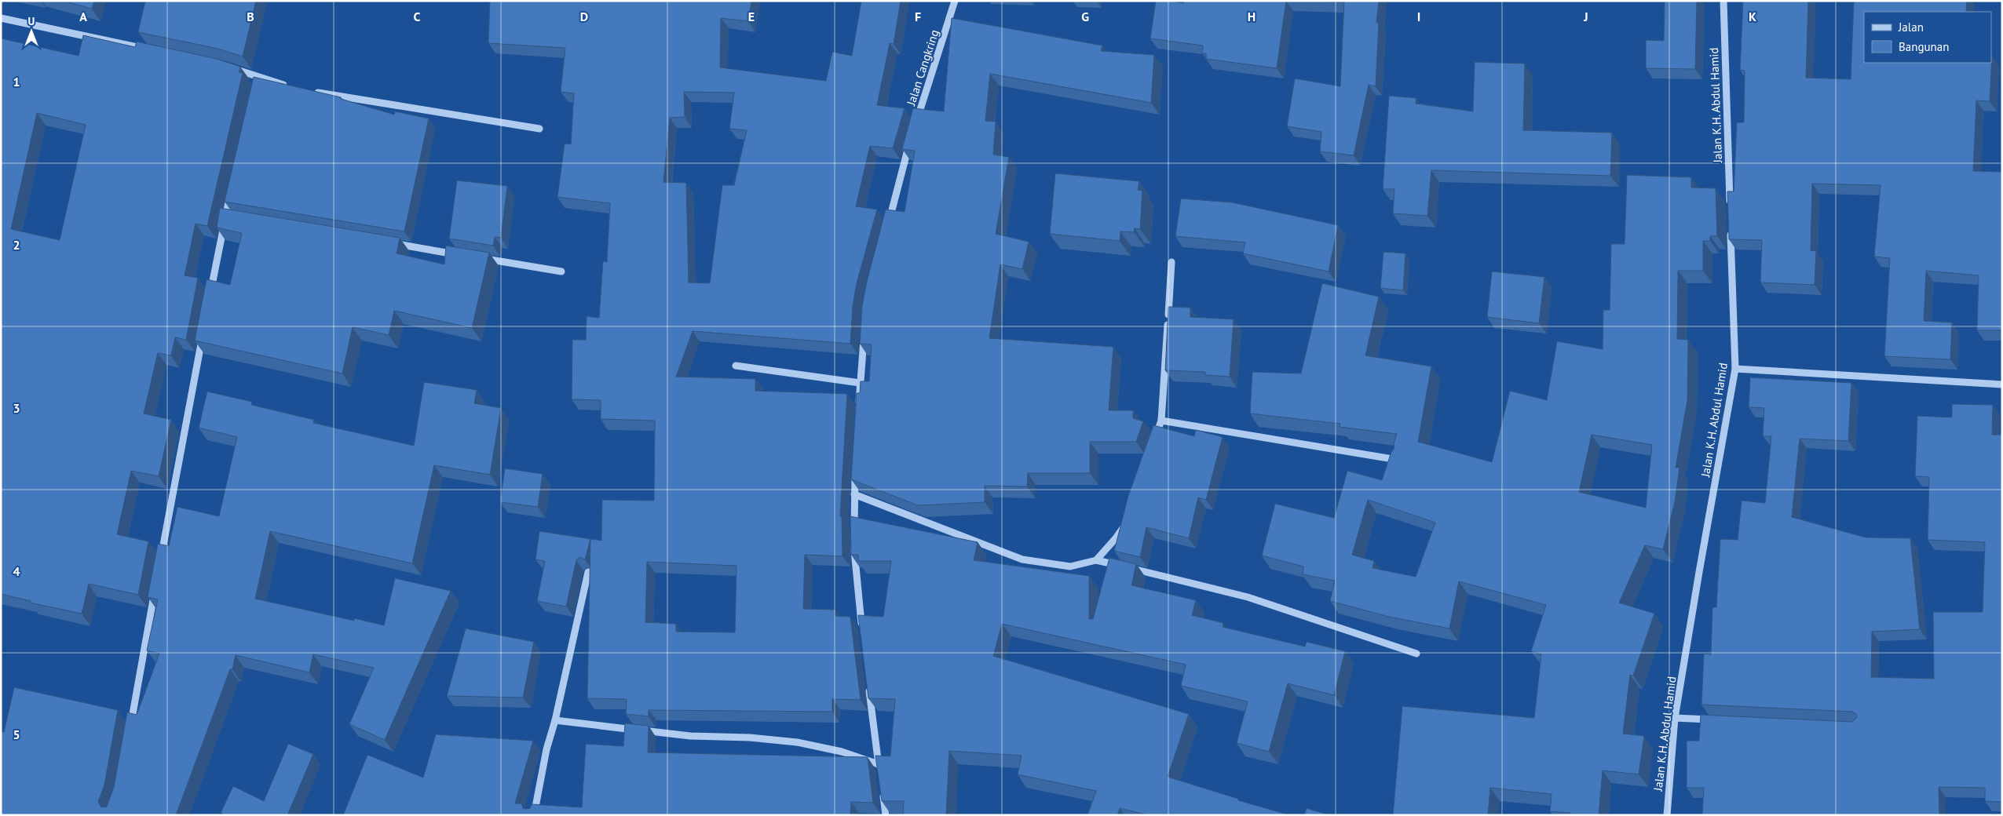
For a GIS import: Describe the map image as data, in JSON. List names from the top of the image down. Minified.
{"streets":{"street":["Jalan Cangkring","Jalan K.H. Abdul Hamid"]},"legend":["Jalan","Bangunan"],"north":"top","grid":{"columns":["A","B","C","D","E","F","G","H","I","J","K"],"rows":["1","2","3","4","5"]}}
